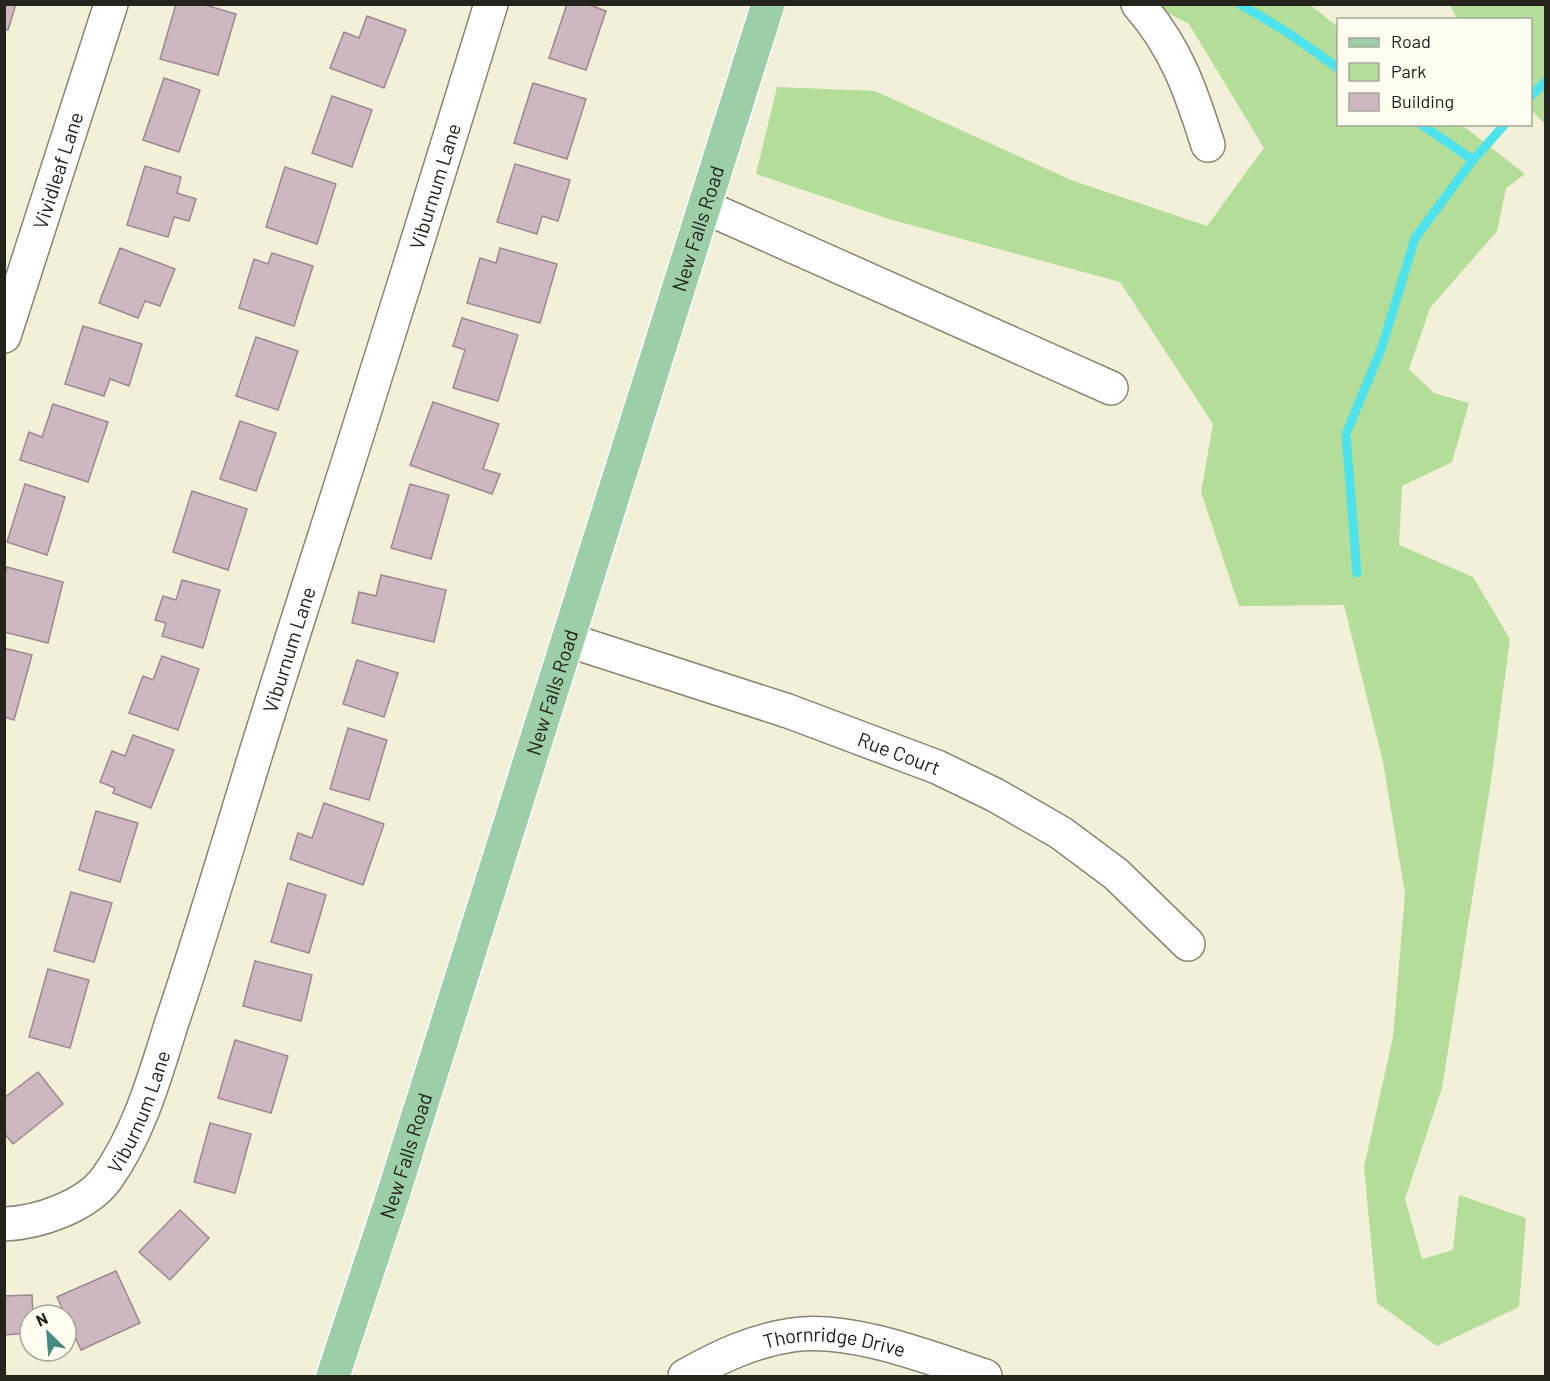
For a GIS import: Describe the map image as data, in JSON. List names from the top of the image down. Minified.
{"streets":{"main road":["New Falls Road"],"street":["Vividleaf Lane","Viburnum Lane","Rue Court","Thornridge Drive"]},"crossings":[["New Falls Road","Rue Court"]],"legend":["Road","Park","Building"],"north":"top left"}
